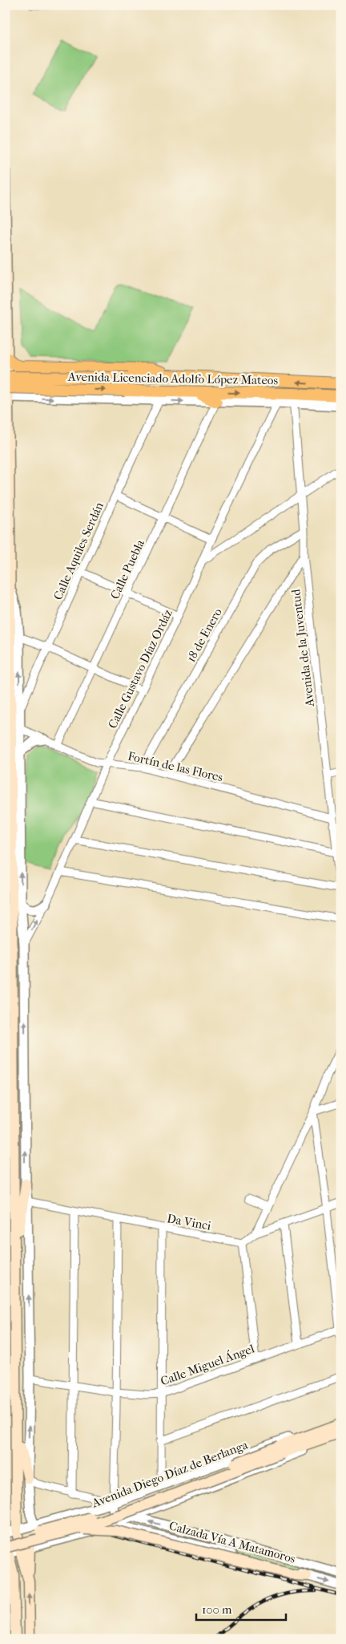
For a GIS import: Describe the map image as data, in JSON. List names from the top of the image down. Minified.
{"streets":{"main road":["Avenida Licenciado Adolfo López Mateos","Avenida Diego Díaz de Berlanga"],"street":["Calle Aquiles Serdán","Calle Puebla","18 de Enero","Avenida de la Juventud","Calle Gustavo Díaz Ordáz","Fortín de las Flores","Da Vinci","Calle Miguel Ángel","Calzada Vía A Matamoros"]},"crossings":[["Avenida Licenciado Adolfo López Mateos","Avenida de la Juventud"],["Calle Puebla","Fortín de las Flores"],["18 de Enero","Avenida de la Juventud"],["18 de Enero","Fortín de las Flores"],["Avenida de la Juventud","Fortín de las Flores"],["Calle Gustavo Díaz Ordáz","Fortín de las Flores"]],"scale_bar":"100 m"}
